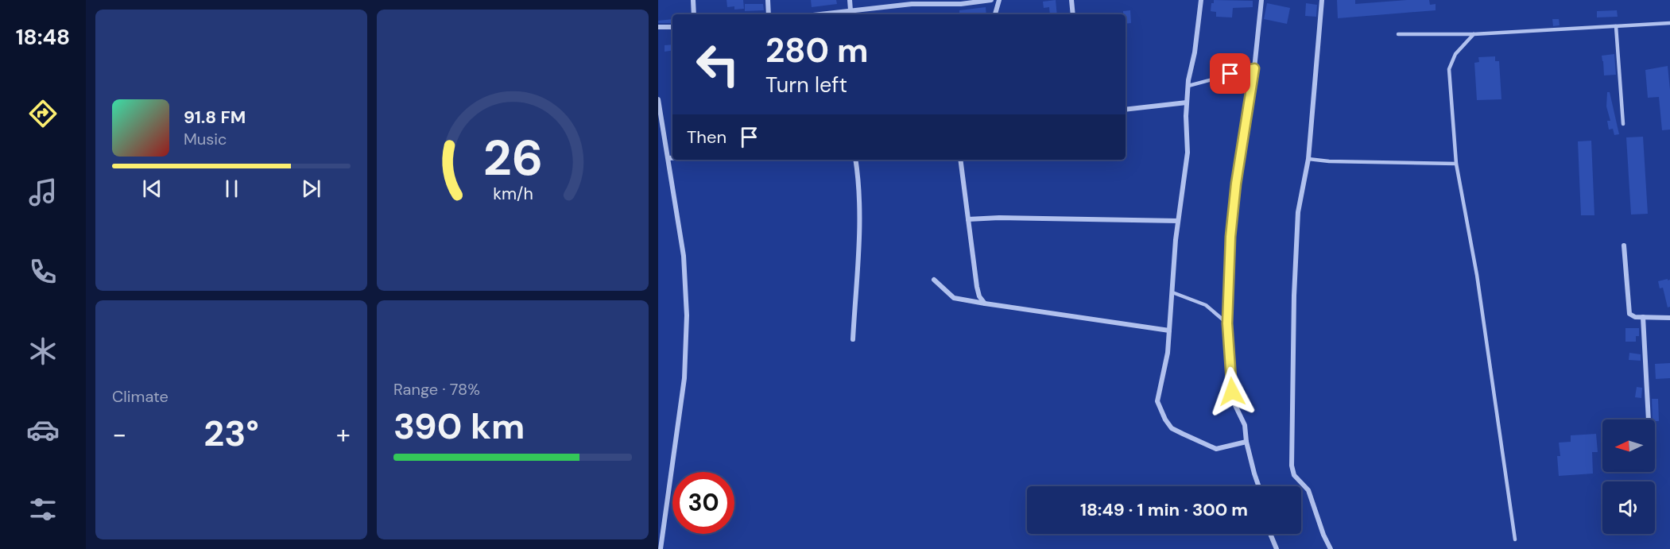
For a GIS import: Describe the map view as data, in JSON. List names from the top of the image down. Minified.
{"north":"left","page":{"tabs":"18:48","turn":["280 m","Turn left"],"song":["91.8 FM","Music"],"then":"Then","tile":["Climate",["Range · 78%","390 km"]],"heat":["−","23°","+"],"limit":"30","trip":"18:49 · 1 min · 300 m","gauge":["26","km/h"]}}
